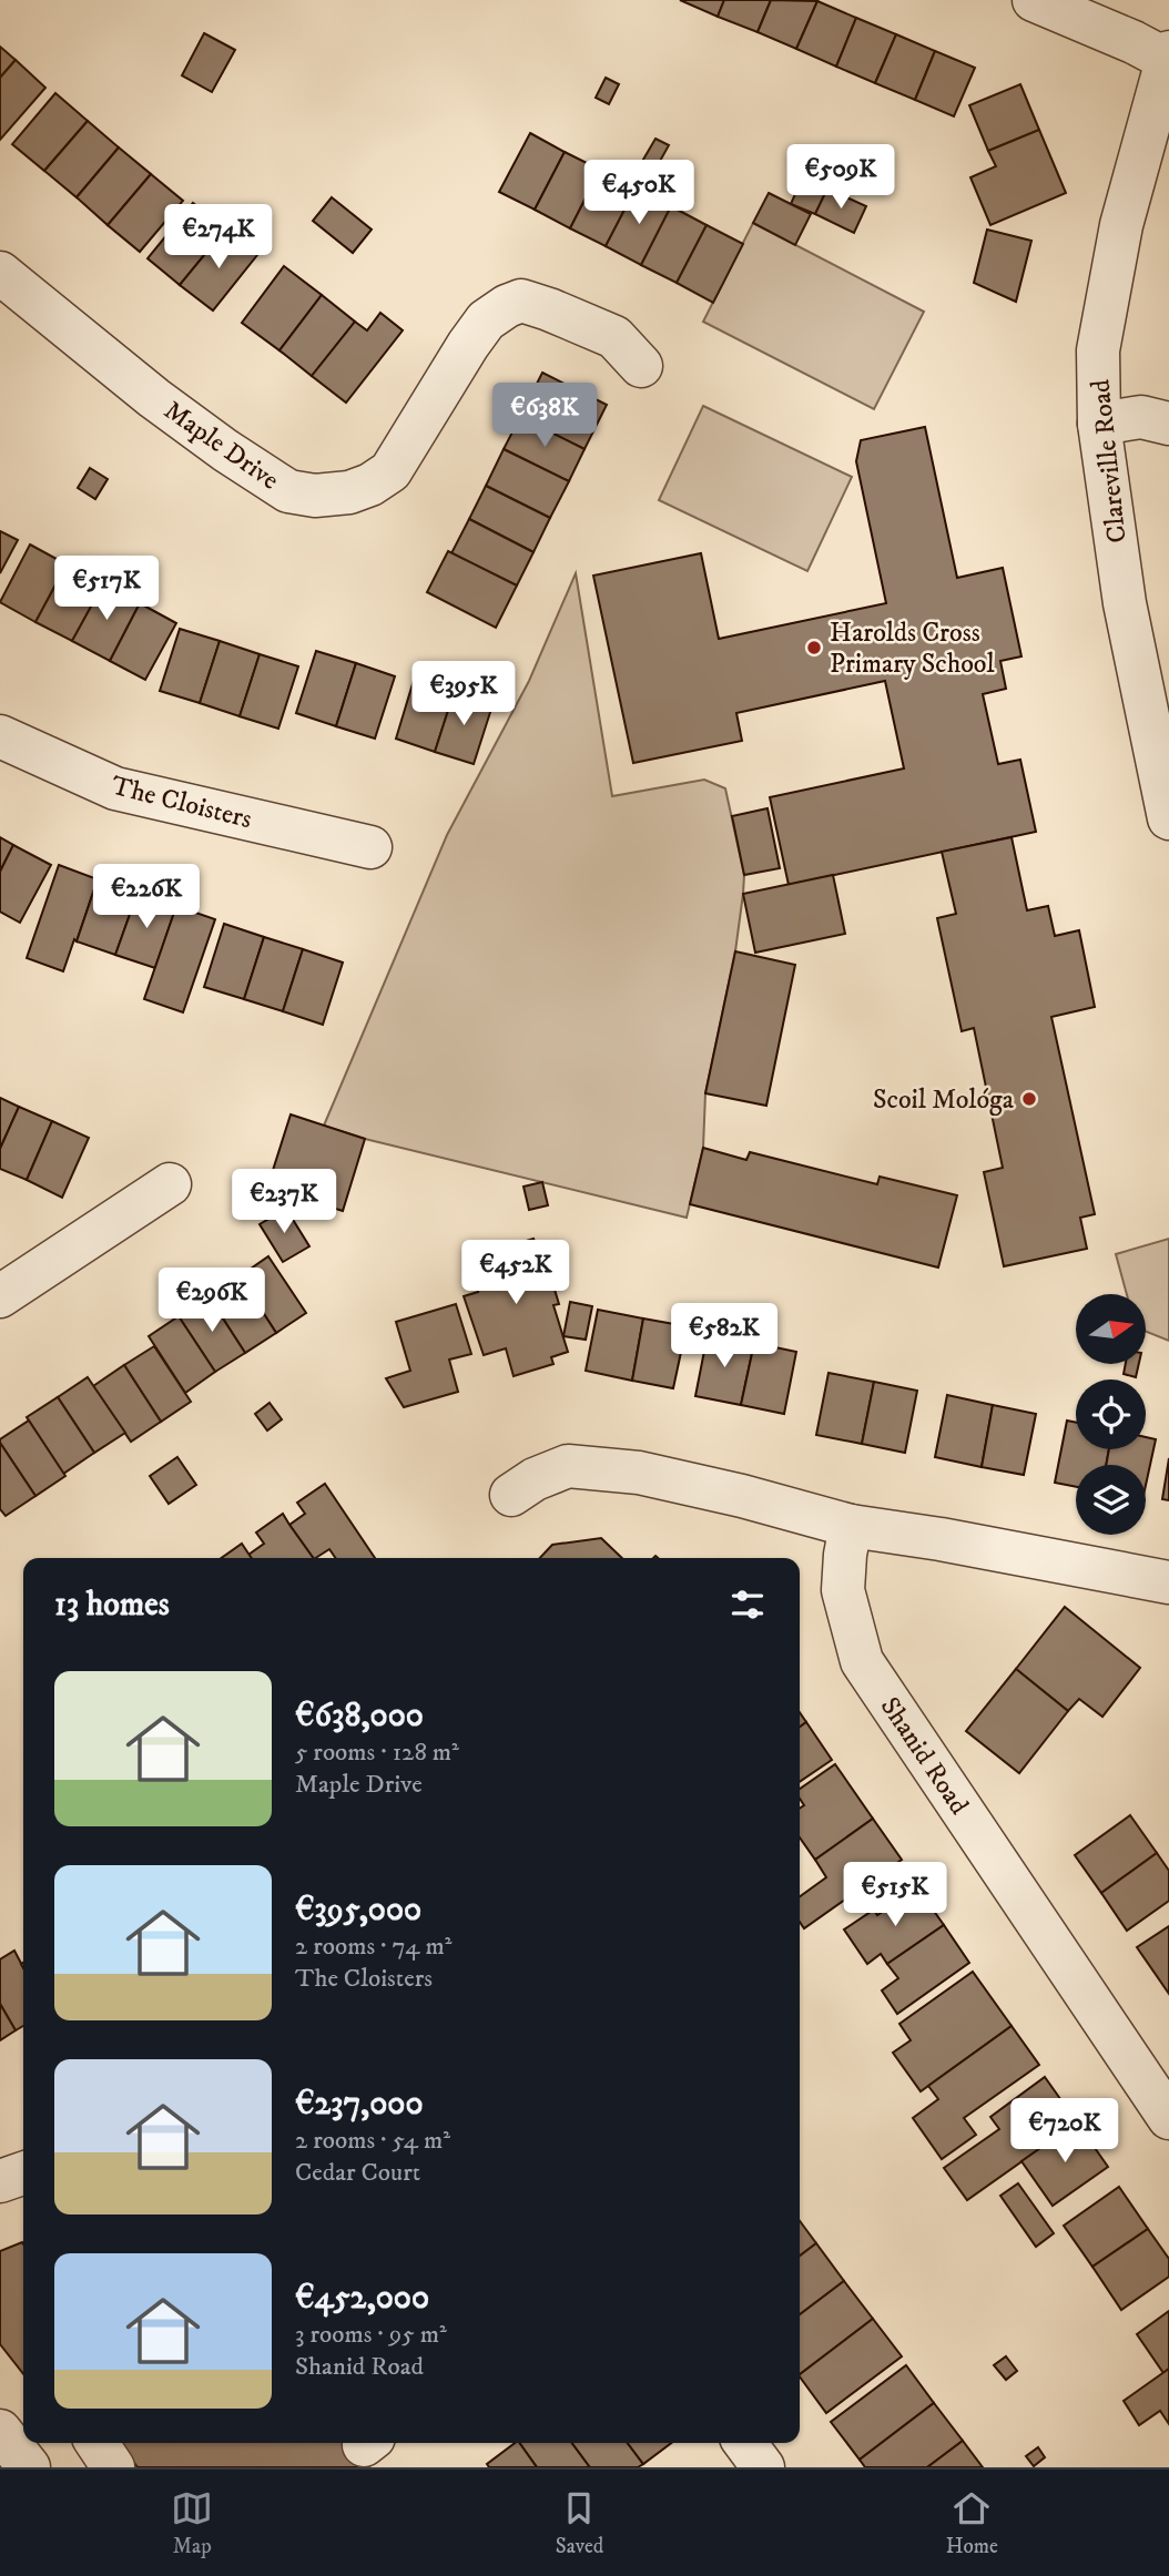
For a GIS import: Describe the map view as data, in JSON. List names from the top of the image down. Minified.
{"streets":{"street":["Maple Drive","Clareville Road","The Cloisters","Shanid Road"]},"places":["Harolds Cross Primary School","Scoil Mológa"],"north":"right","page":{"price":["€509K","€450K","€274K","€638K","€517K","€395K","€226K","€237K","€452K","€296K","€582K","€515K","€720K"],"heading":"13 homes","list":[{"name":"€638,000","note":"5 rooms · 128 m² · Maple Drive"},{"name":"€395,000","note":"2 rooms · 74 m² · The Cloisters"},{"name":"€237,000","note":"2 rooms · 54 m² · Cedar Court"},{"name":"€452,000","note":"3 rooms · 95 m² · Shanid Road"}],"tabs":["Map","Saved","Home"]}}
